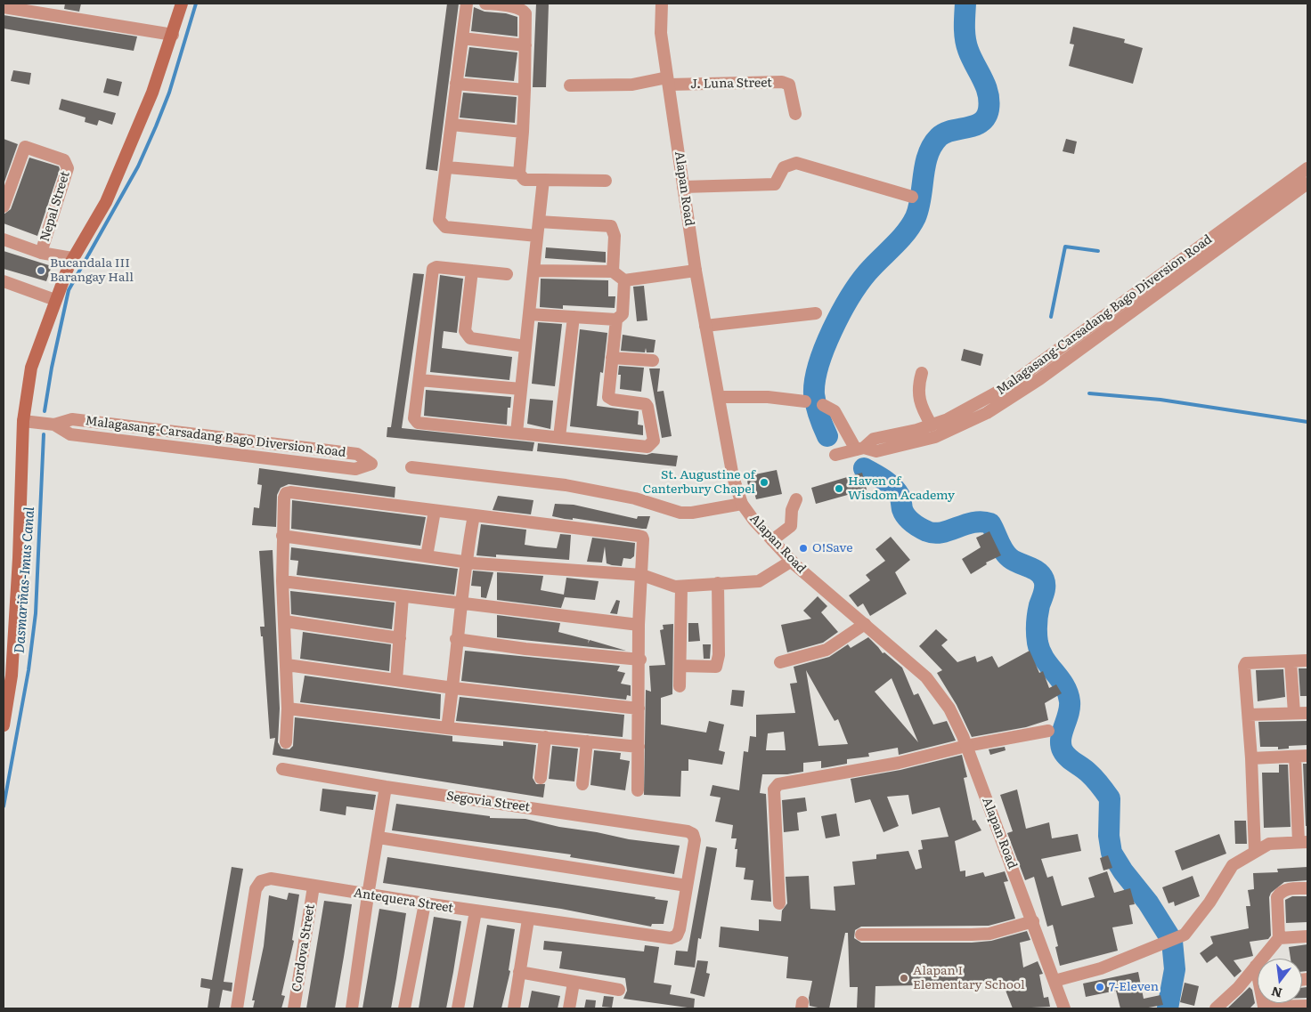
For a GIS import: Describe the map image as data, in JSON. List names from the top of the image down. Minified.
{"streets":{"street":["J. Luna Street","Alapan Road","Nepal Street","Malagasang-Carsadang Bago Diversion Road","Segovia Street","Antequera Street","Cordova Street"]},"crossings":[["J. Luna Street","Alapan Road"],["Segovia Street","Antequera Street"],["Antequera Street","Cordova Street"]],"water":["Dasmariñas-Imus Canal"],"places":["Bucandala III Barangay Hall","St. Augustine of Canterbury Chapel","Haven of Wisdom Academy","O!Save","Alapan I Elementary School","7-Eleven"],"north":"bottom"}
